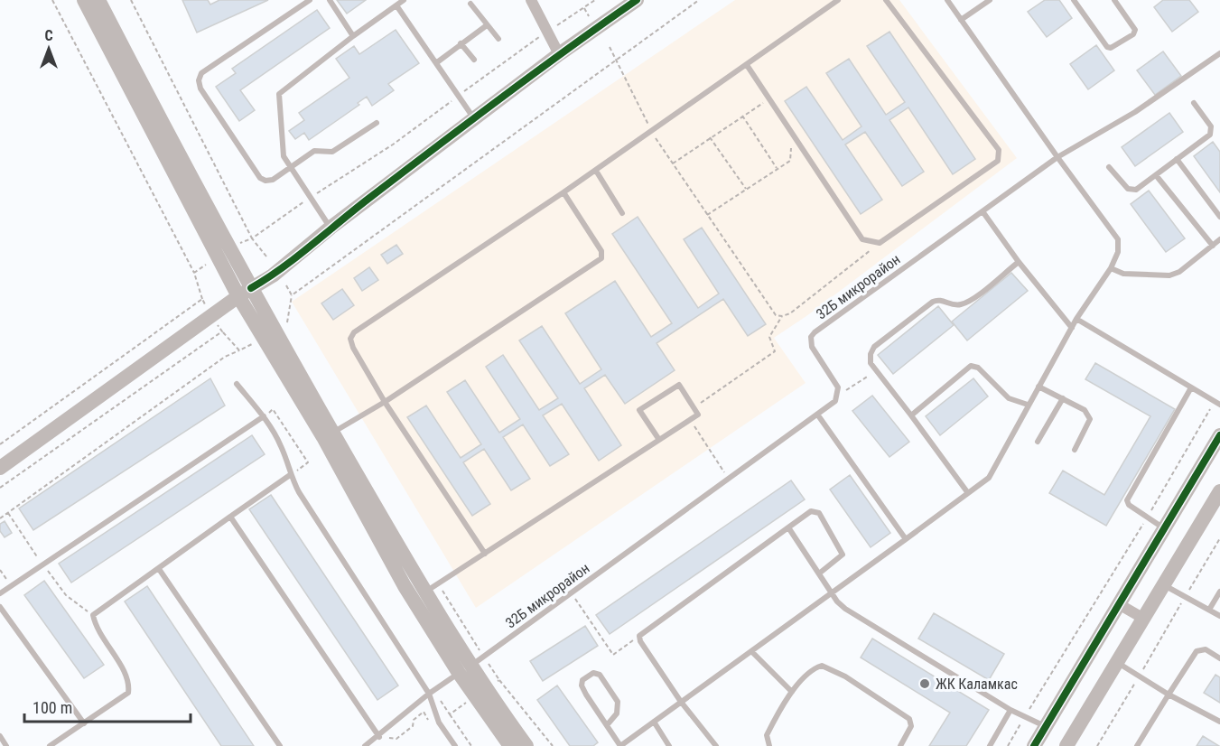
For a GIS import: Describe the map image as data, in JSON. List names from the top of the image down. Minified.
{"streets":{"lane":["32Б микрорайон"]},"places":["ЖК Каламкас"],"scale_bar":"100 m","north":"top"}
